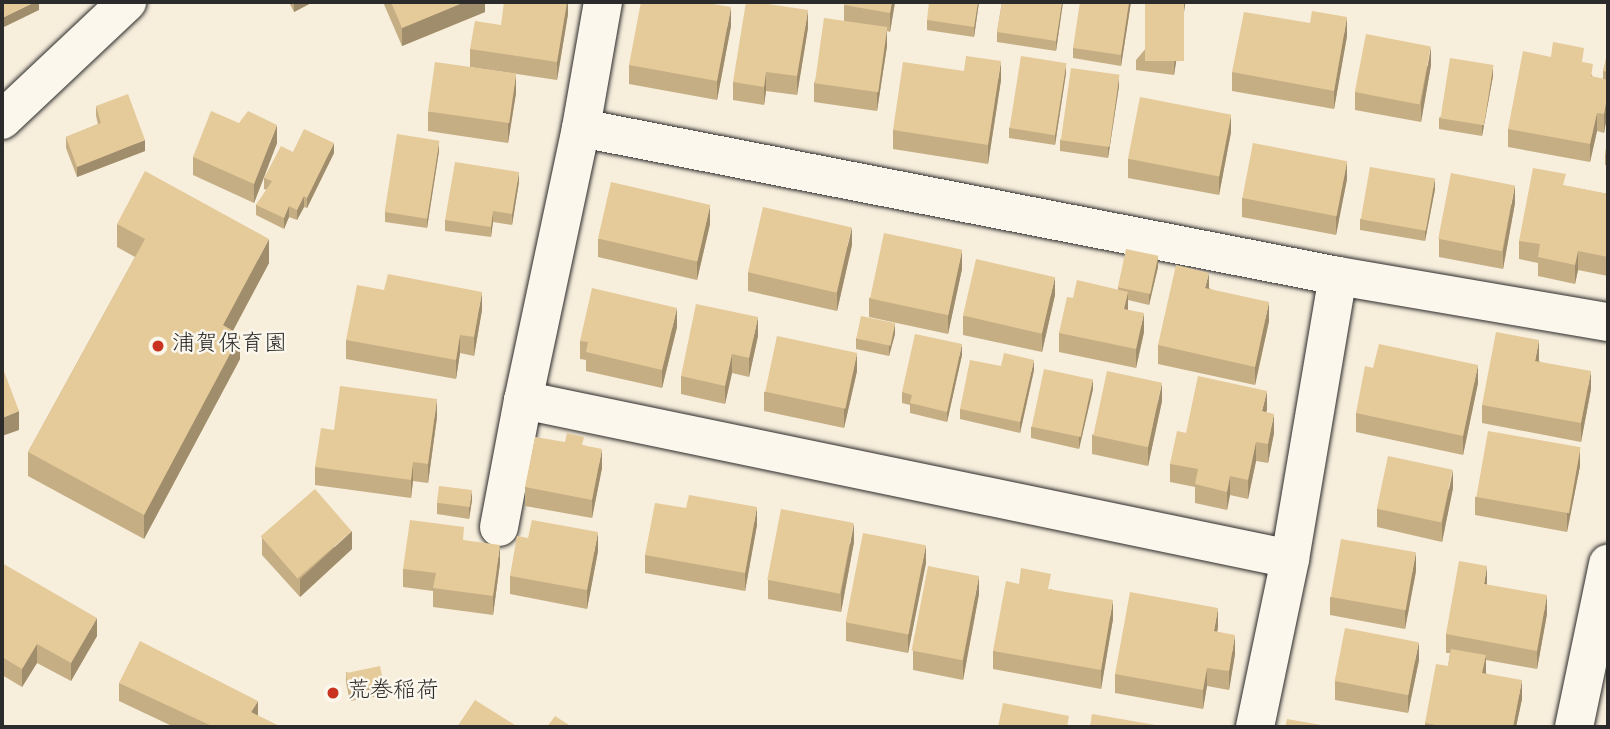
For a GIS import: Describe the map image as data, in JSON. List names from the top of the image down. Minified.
{"places":["浦賀保育園","荒巻稲荷"]}
